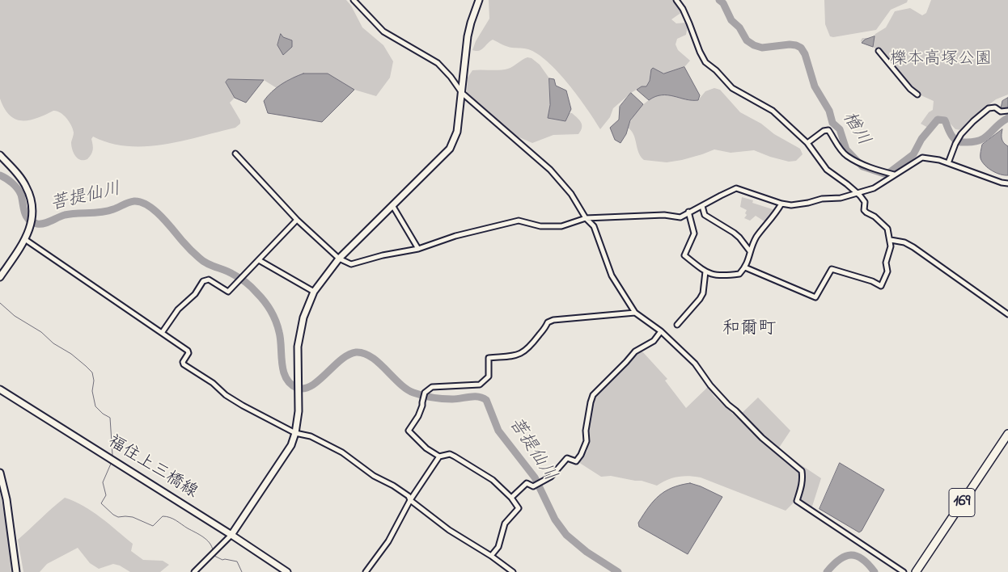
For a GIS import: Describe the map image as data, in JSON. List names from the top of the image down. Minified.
{"streets":{"highway":["169"],"street":["福住上三橋線"]},"districts":["和爾町"],"water":["楢川","菩提仙川"],"parks":["櫟本高塚公園"]}
